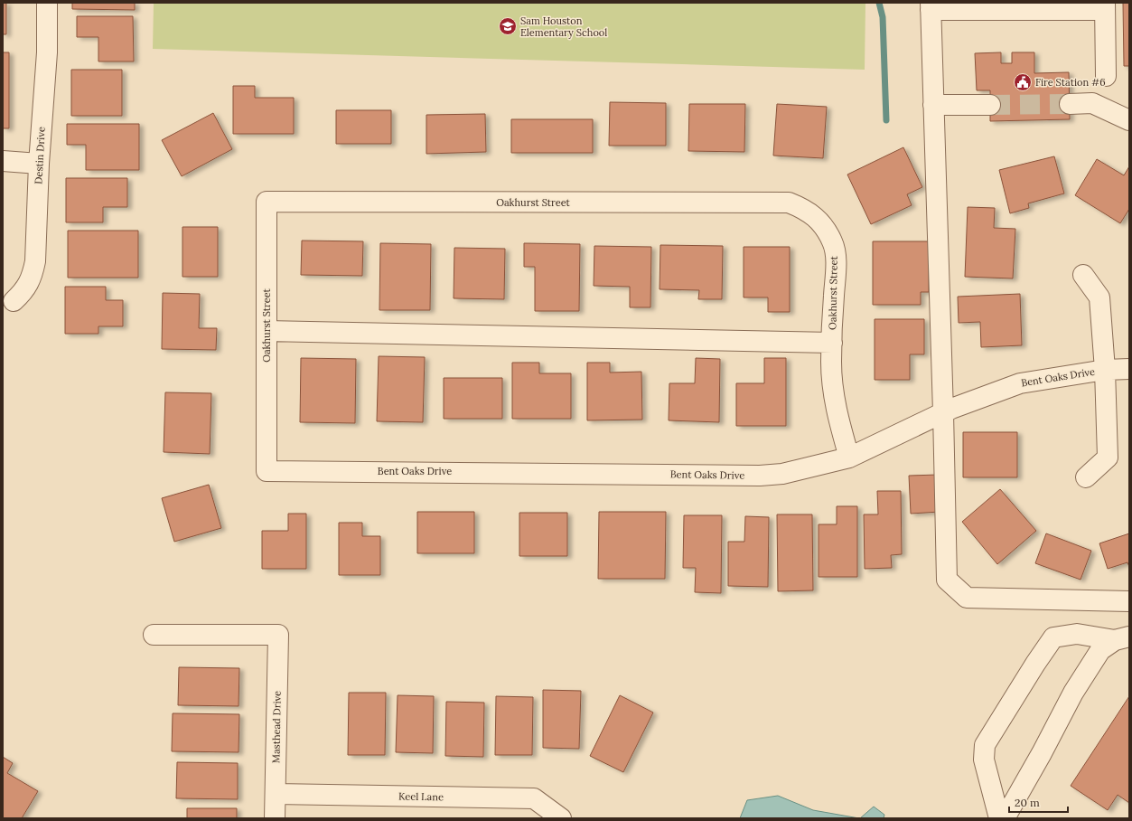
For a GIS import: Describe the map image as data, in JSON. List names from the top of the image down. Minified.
{"streets":{"street":["Destin Drive","Oakhurst Street","Bent Oaks Drive","Masthead Drive","Keel Lane"]},"crossings":[["Oakhurst Street","Bent Oaks Drive"],["Masthead Drive","Keel Lane"]],"places":{"school or university":["Sam Houston Elementary School"],"public building":["Fire Station #6"]},"scale_bar":"20 m"}
